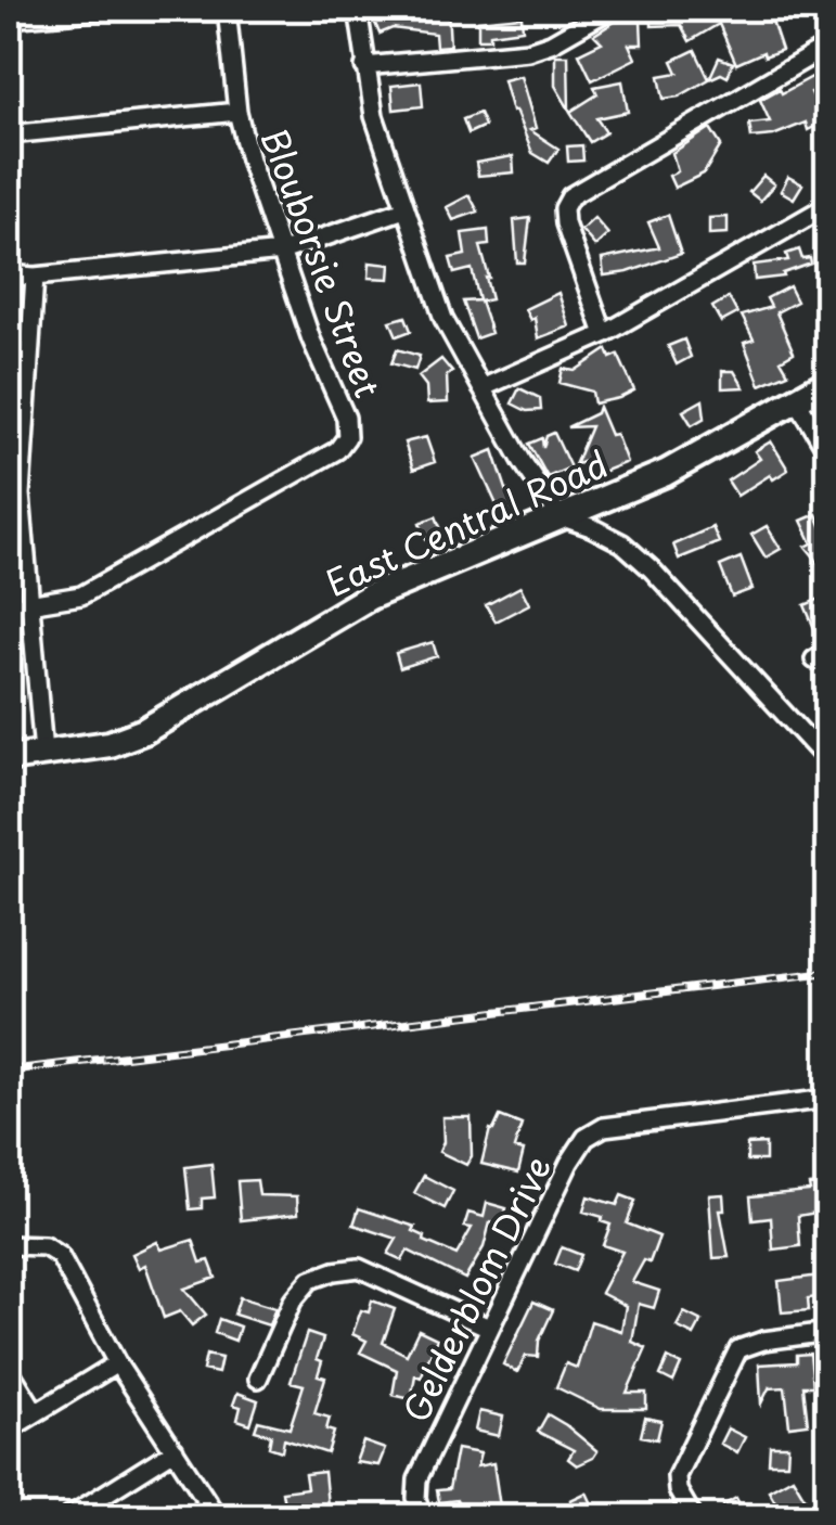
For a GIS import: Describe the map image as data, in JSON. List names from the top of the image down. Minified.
{"streets":{"street":["Blouborsie Street","East Central Road","Gelderblom Drive"]}}
